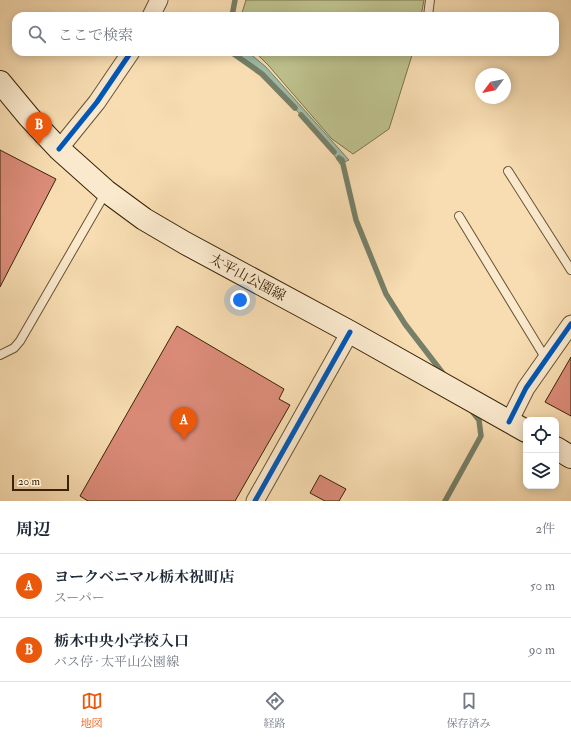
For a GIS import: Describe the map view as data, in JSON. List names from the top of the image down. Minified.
{"streets":{"main road":["太平山公園線"]},"scale_bar":"20 m","north":"bottom left","page":{"search":"ここで検索","pins":["B","A"],"scale":"20 m","heading":["周辺","2件"],"list":[{"mark":"A","name":"ヨークベニマル栃木祝町店","note":"スーパー","value":"50 m"},{"mark":"B","name":"栃木中央小学校入口","note":"バス停 · 太平山公園線","value":"90 m"}],"nav":["地図","経路","保存済み"]}}
